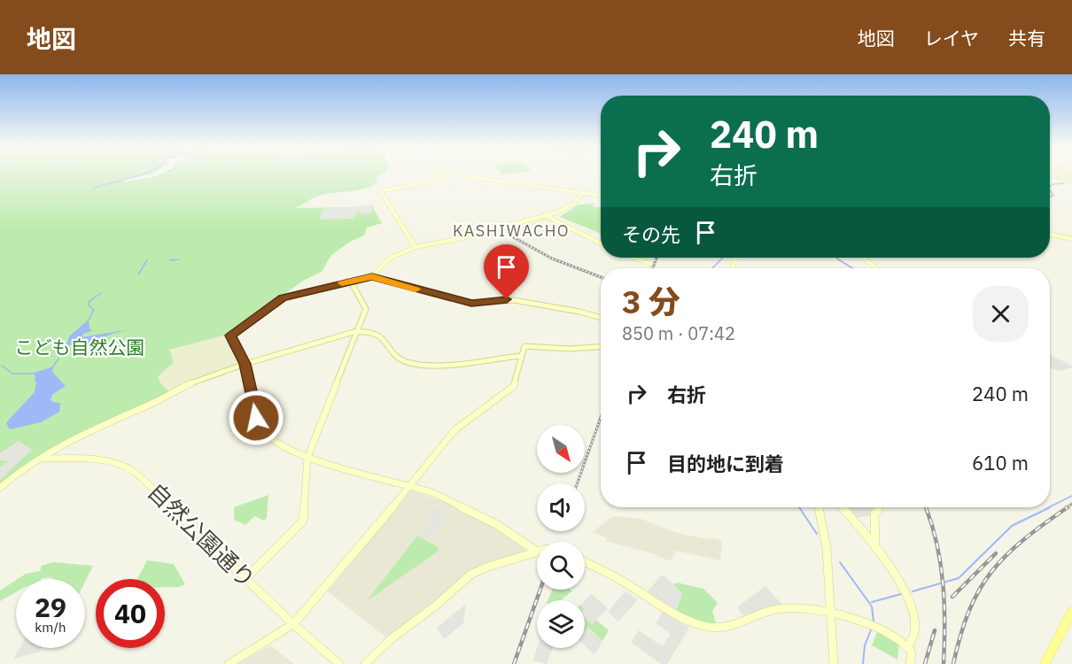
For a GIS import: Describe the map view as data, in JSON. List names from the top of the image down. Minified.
{"streets":{"street":["自然公園通り"]},"districts":["KASHIWACHO"],"parks":["こども自然公園"],"north":"bottom right","page":{"header":"地図","nav":["地図","レイヤ","共有"],"turn":["240 m","右折"],"then":"その先","heading":["3 分","850 m · 07:42"],"list":[{"name":"右折","value":"240 m"},{"name":"目的地に到着","value":"610 m"}],"speed":"29 km/h","limit":"40"}}
